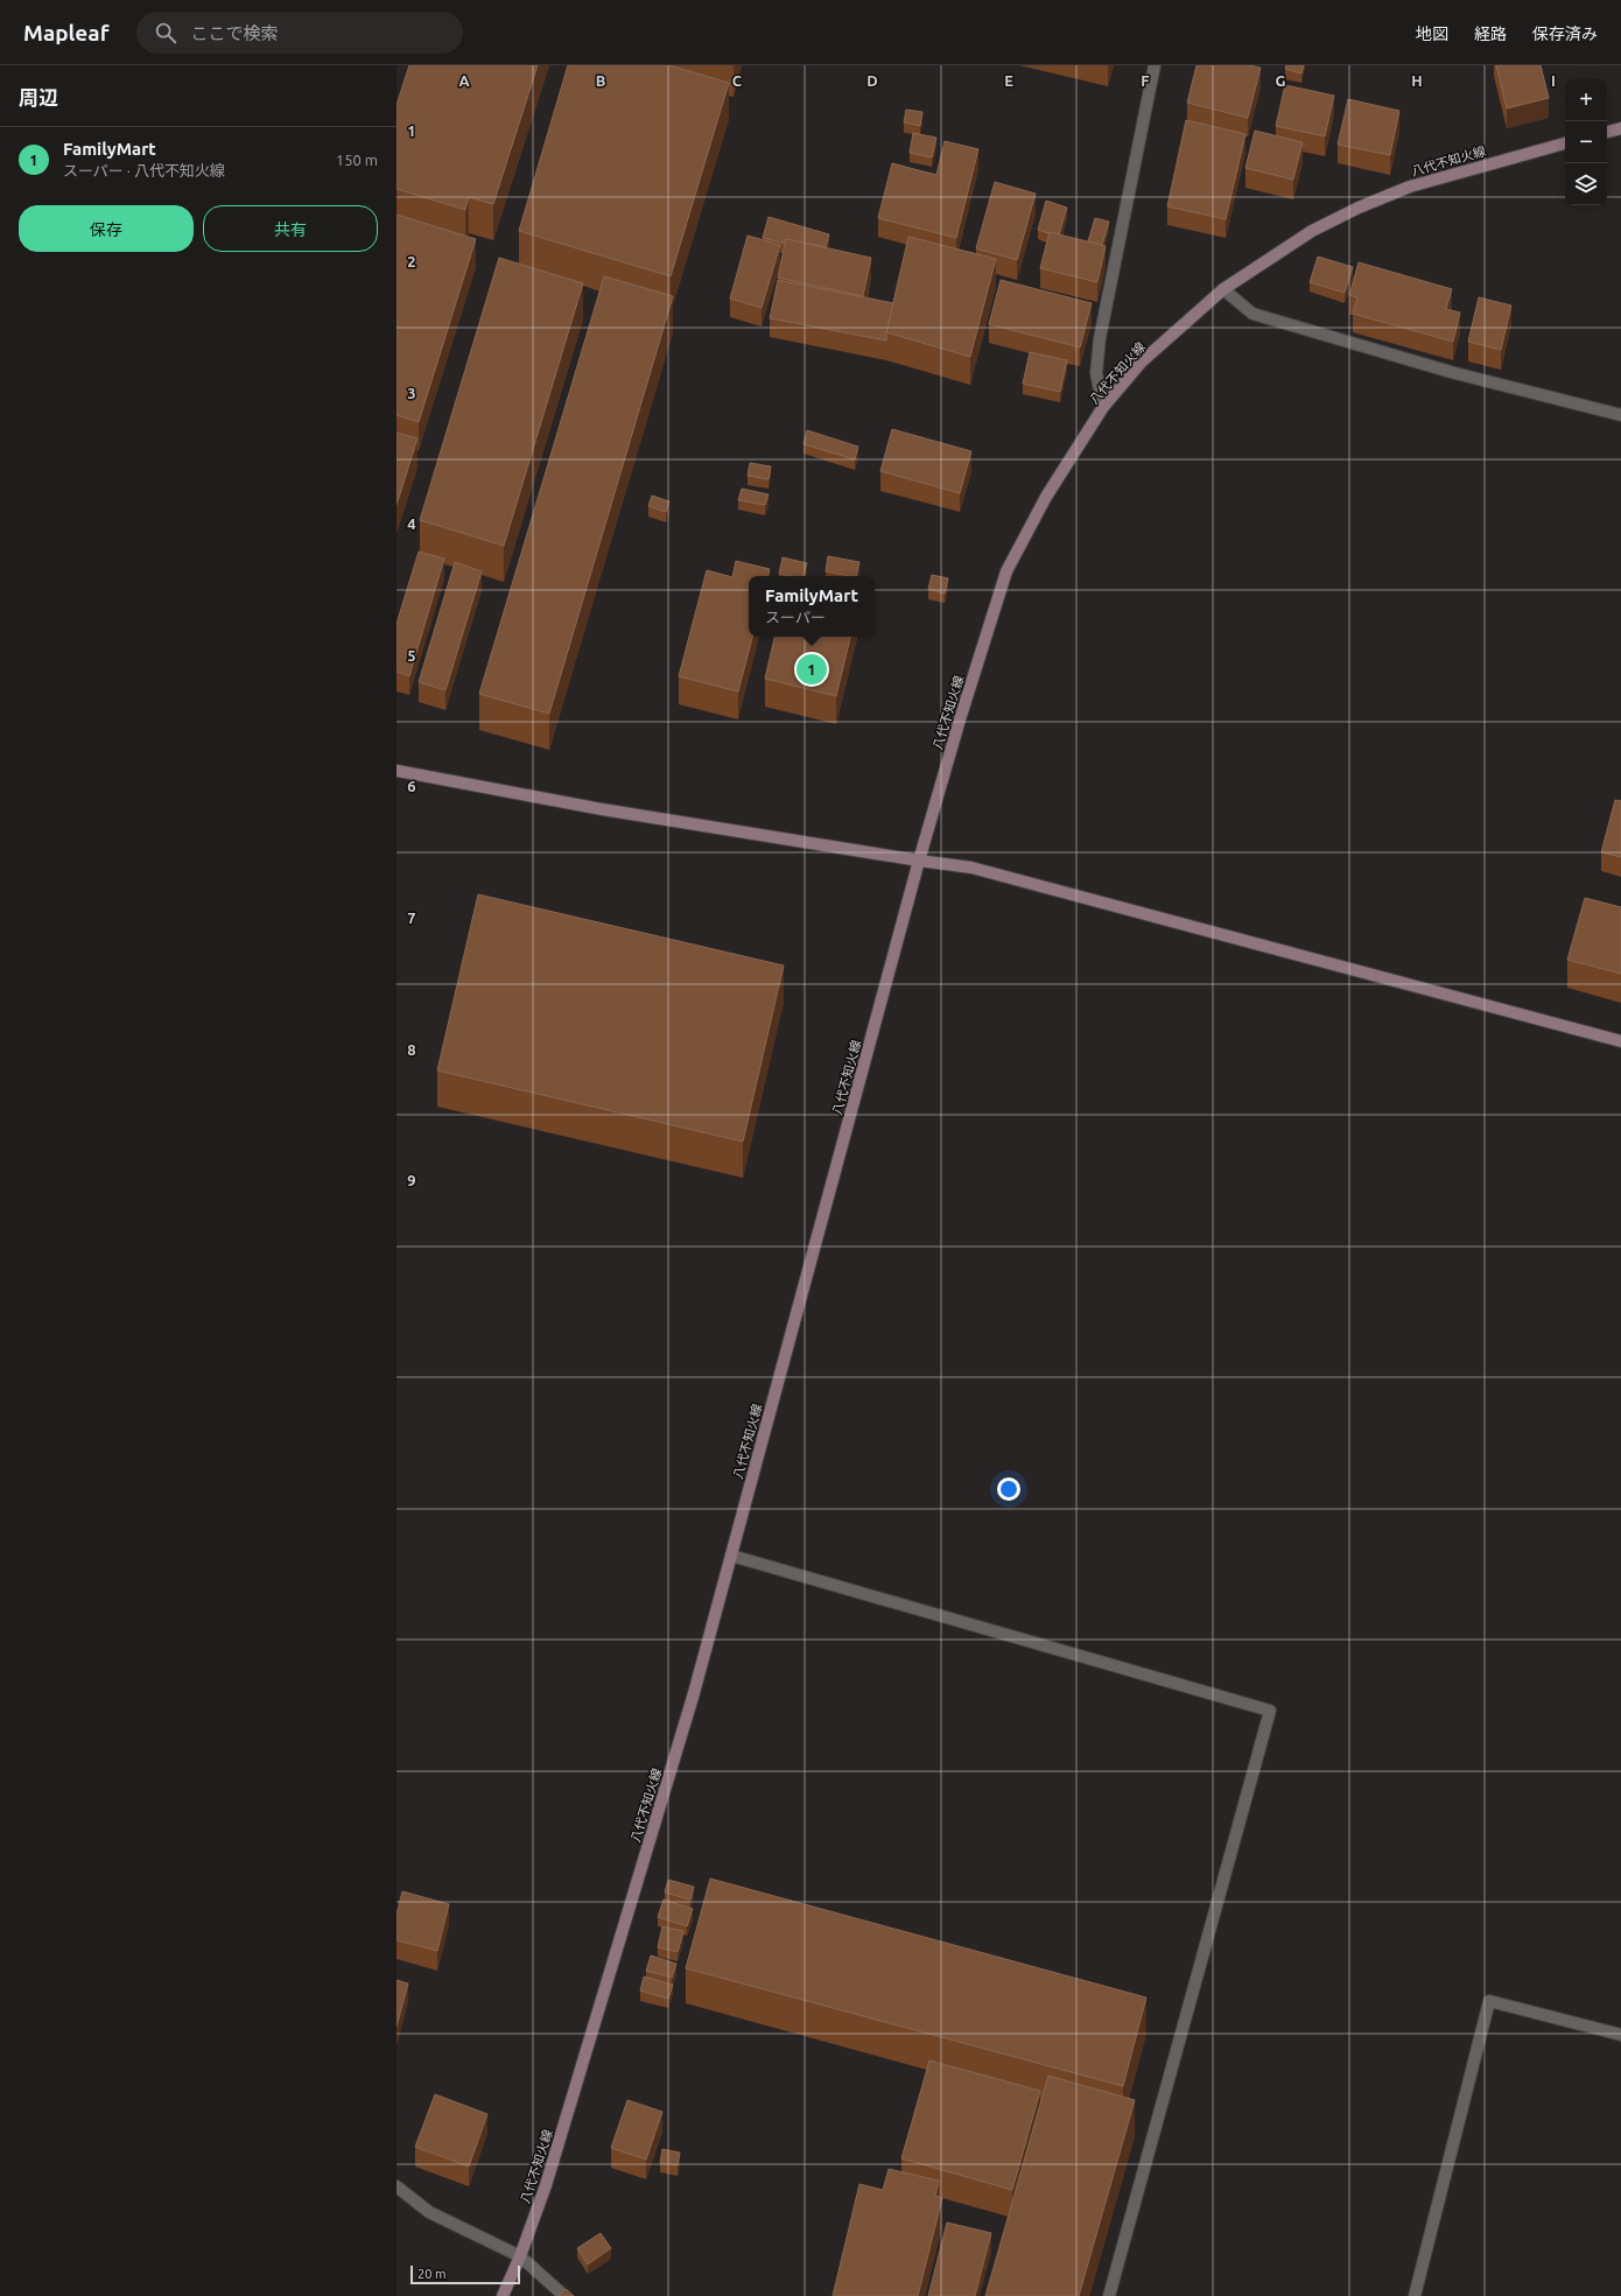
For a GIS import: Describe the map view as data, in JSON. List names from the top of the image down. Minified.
{"streets":{"main road":["八代不知火線"]},"scale_bar":"20 m","page":{"header":"Mapleaf","search":"ここで検索","nav":["地図","経路","保存済み"],"heading":"周辺","map_buttons":["+","−"],"list":[{"mark":"1","name":"FamilyMart","note":"スーパー · 八代不知火線","value":"150 m"}],"buttons":["保存","共有"],"popup":["FamilyMart","スーパー"],"pins":"1","scale":"20 m"},"grid":{"columns":["A","B","C","D","E","F","G","H","I"],"rows":["1","2","3","4","5","6","7","8","9"]}}
